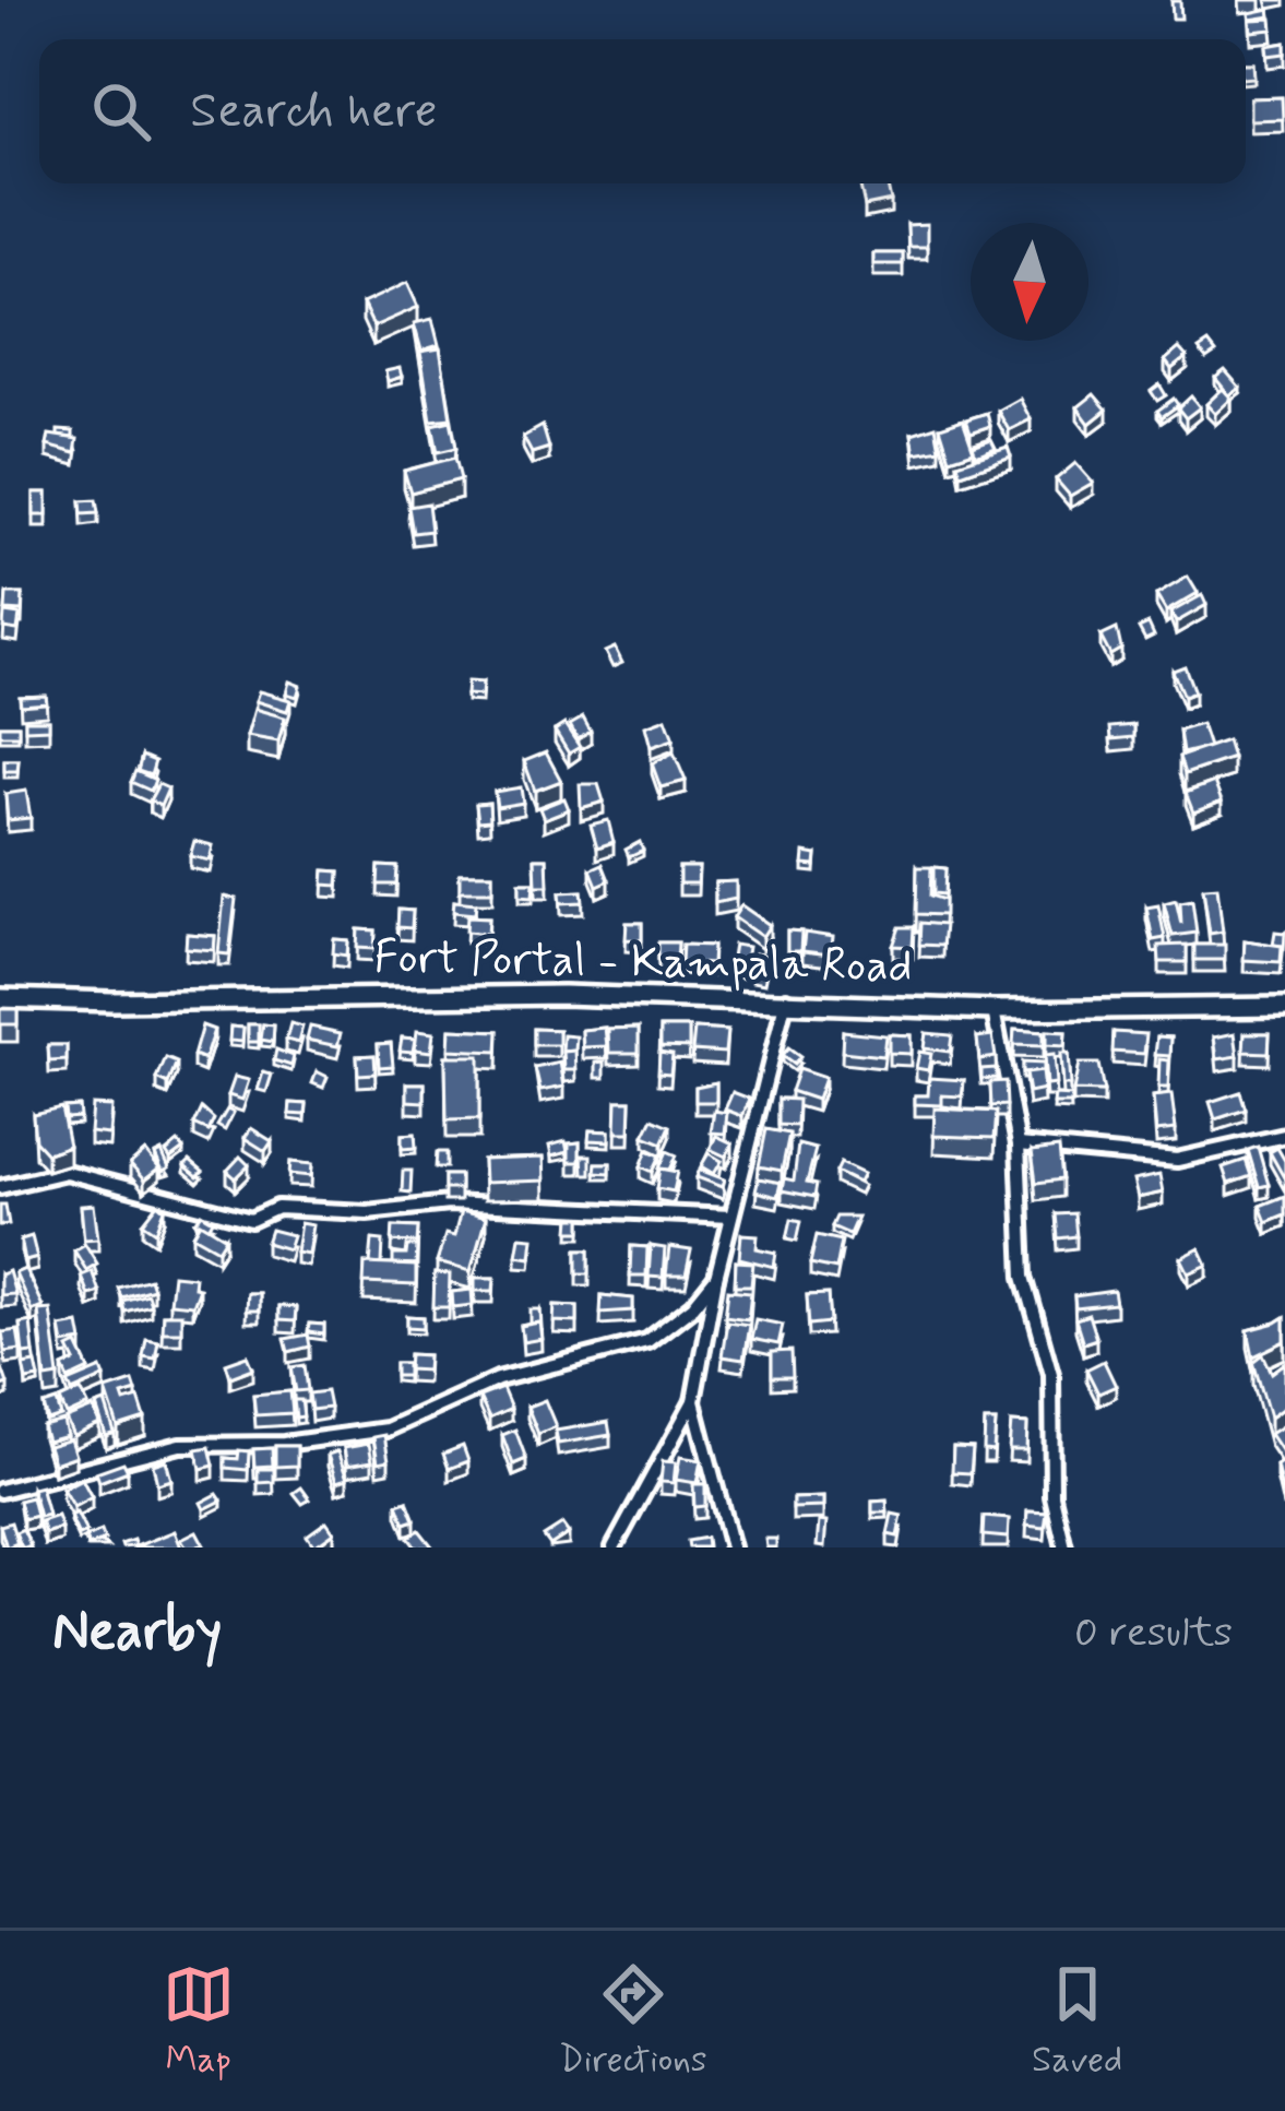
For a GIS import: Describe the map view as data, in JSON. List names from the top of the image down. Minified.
{"streets":{"main road":["Fort Portal - Kampala Road"]},"north":"bottom","page":{"search":"Search here","heading":["Nearby","0 results"],"nav":["Map","Directions","Saved"]}}
